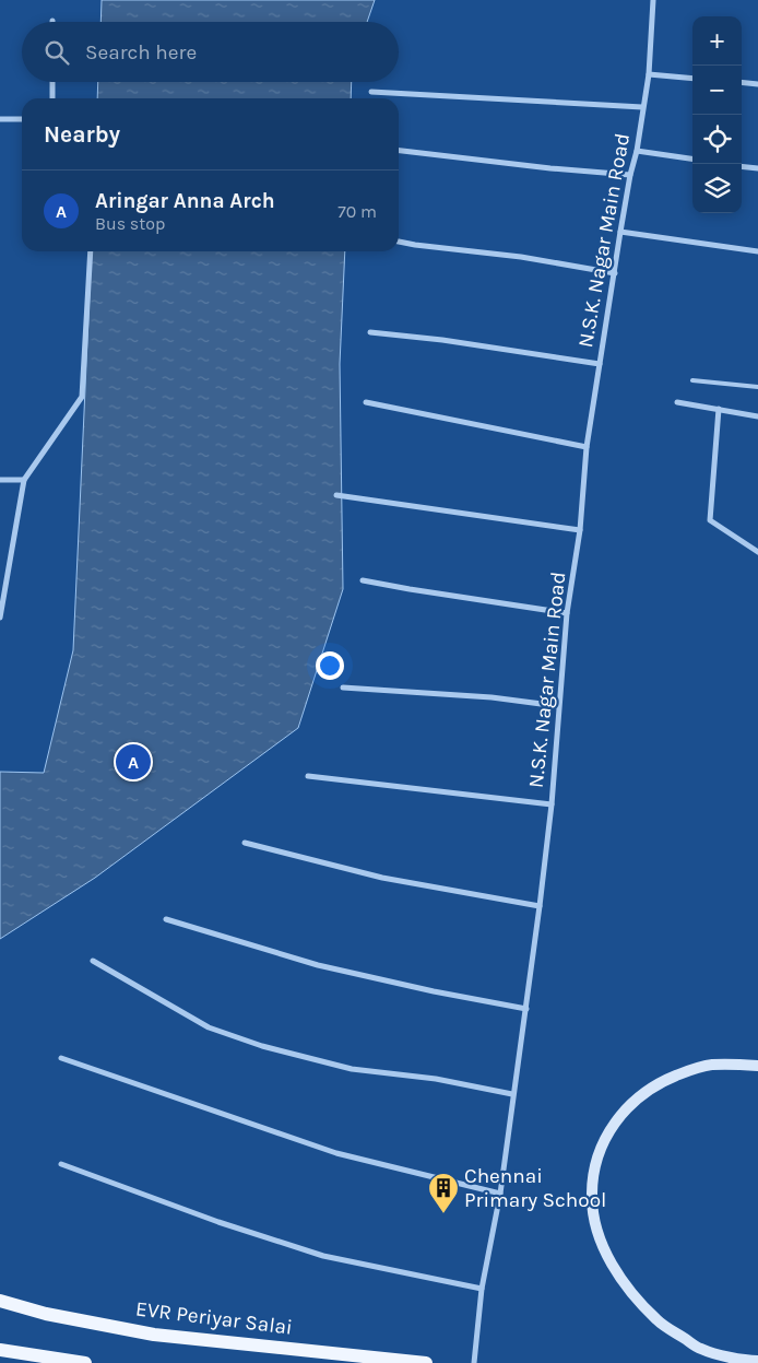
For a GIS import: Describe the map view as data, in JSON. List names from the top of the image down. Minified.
{"streets":{"main road":["EVR Periyar Salai"],"street":["N.S.K. Nagar Main Road"]},"places":{"building":["Chennai Primary School"]},"page":{"map_buttons":["+","−"],"search":"Search here","heading":"Nearby","list":[{"mark":"A","name":"Aringar Anna Arch","note":"Bus stop","value":"70 m"}],"pins":"A"}}
